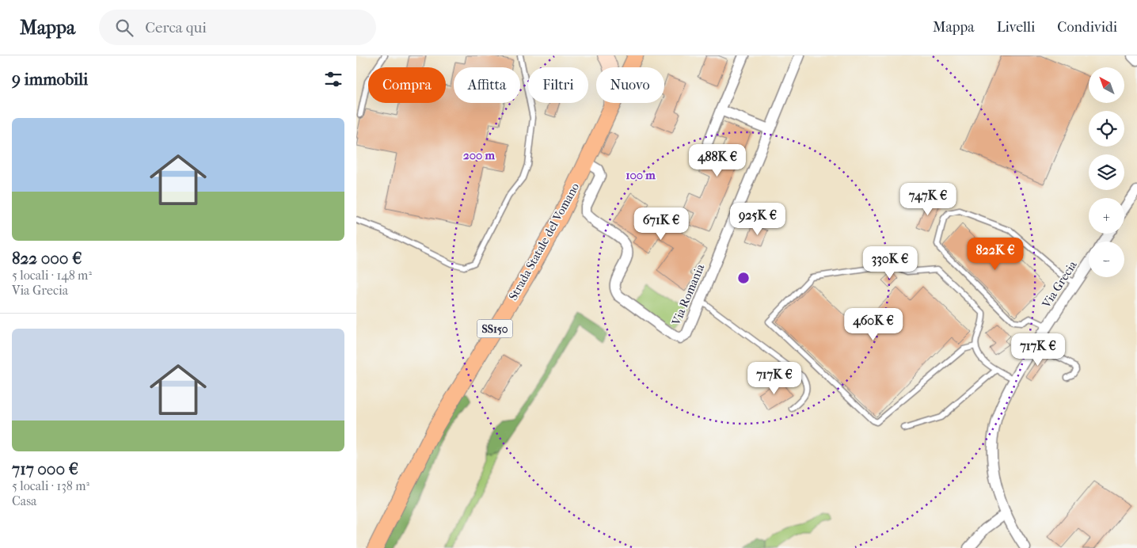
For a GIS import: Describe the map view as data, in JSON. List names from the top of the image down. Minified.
{"streets":{"main road":["Strada Statale del Vomano","SS150"],"street":["Via Grecia","Via Romania"]},"crossings":[["Strada Statale del Vomano","Via Romania"]],"north":"top left","page":{"header":"Mappa","search":"Cerca qui","nav":["Mappa","Livelli","Condividi"],"heading":"9 immobili","map_buttons":["+","−"],"chip":["Compra","Affitta","Filtri","Nuovo"],"list":[{"name":"822 000 €","note":"5 locali · 148 m² · Via Grecia"},{"name":"717 000 €","note":"5 locali · 138 m² · Casa"}],"price":["488K €","747K €","925K €","671K €","822K €","330K €","460K €","717K €","717K €"]},"rings":["200 m","100 m"]}
